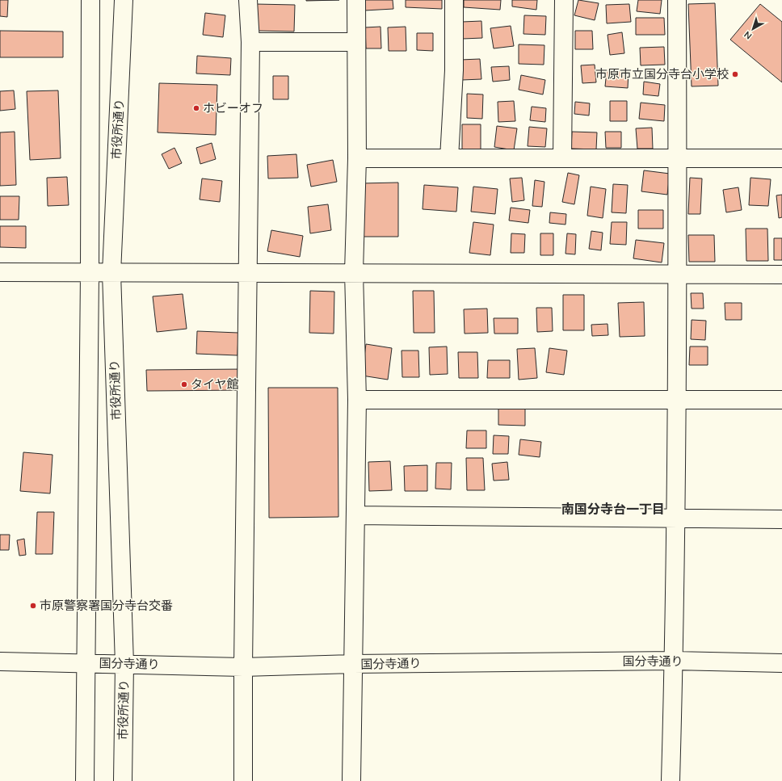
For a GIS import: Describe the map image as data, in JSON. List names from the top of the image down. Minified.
{"streets":{"street":["市役所通り","国分寺通り"]},"crossings":[["市役所通り","国分寺通り"]],"districts":["南国分寺台一丁目"],"places":["市原市立国分寺台小学校","ホビーオフ","タイヤ館","市原警察署国分寺台交番"],"north":"bottom left"}
